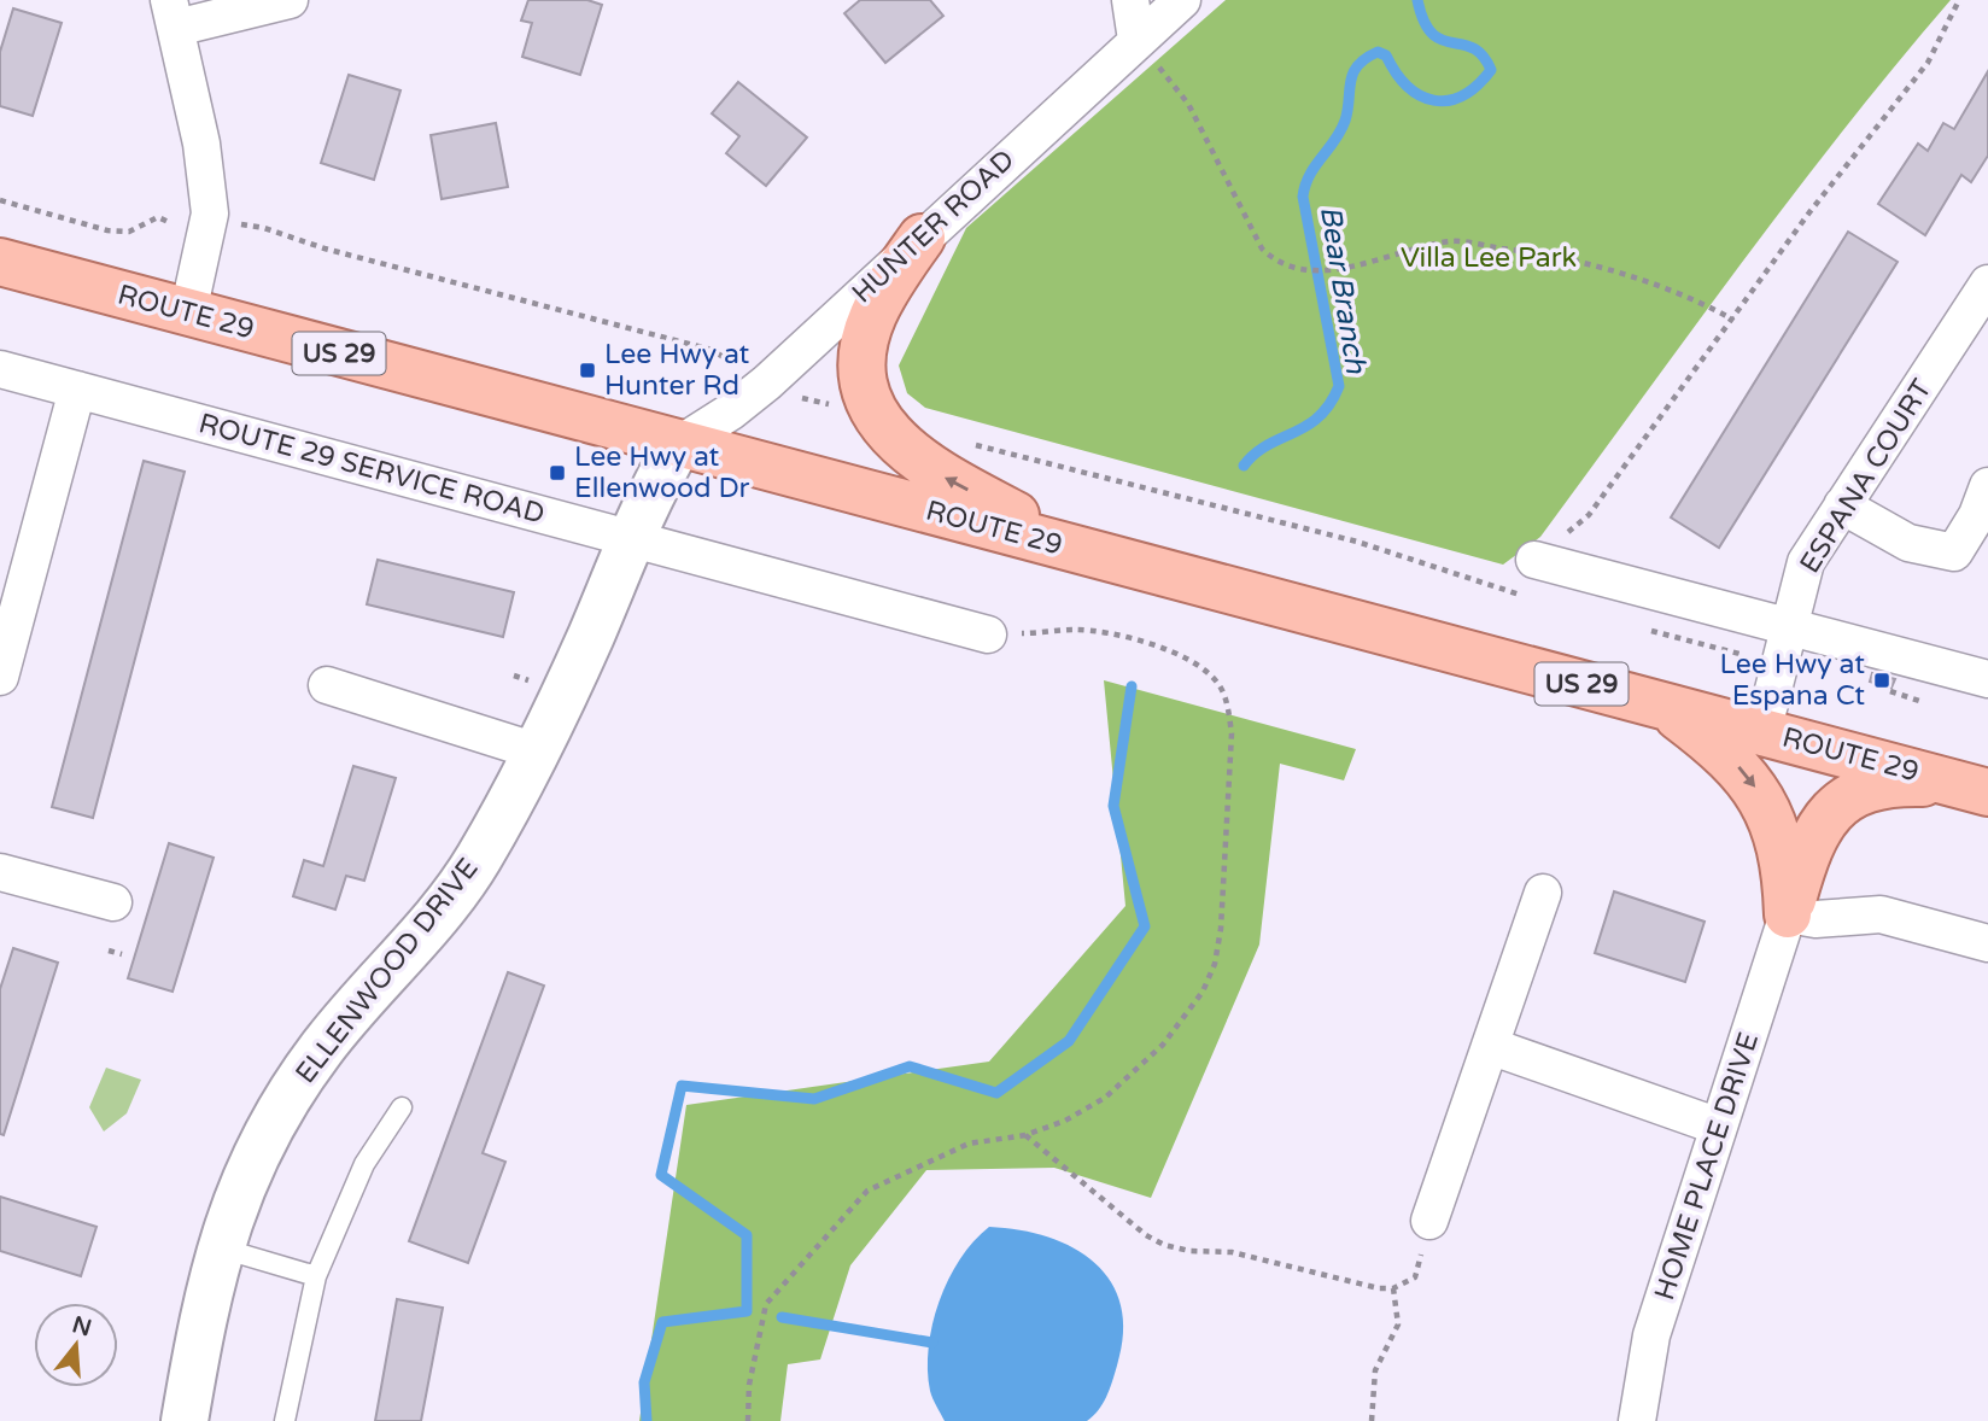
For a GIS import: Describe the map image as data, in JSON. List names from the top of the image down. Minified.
{"streets":{"main road":["ROUTE 29","US 29"],"street":["HUNTER ROAD","ROUTE 29 SERVICE ROAD","ESPANA COURT","ELLENWOOD DRIVE","HOME PLACE DRIVE"]},"crossings":[["HUNTER ROAD","ROUTE 29"],["HUNTER ROAD","ELLENWOOD DRIVE"],["ROUTE 29","ESPANA COURT"],["ROUTE 29","ELLENWOOD DRIVE"],["ROUTE 29 SERVICE ROAD","ELLENWOOD DRIVE"]],"water":["Bear Branch"],"parks":["Villa Lee Park"],"places":{"transit":["Lee Hwy at Hunter Rd","Lee Hwy at Ellenwood Dr","Lee Hwy at Espana Ct"]},"north":"top"}
